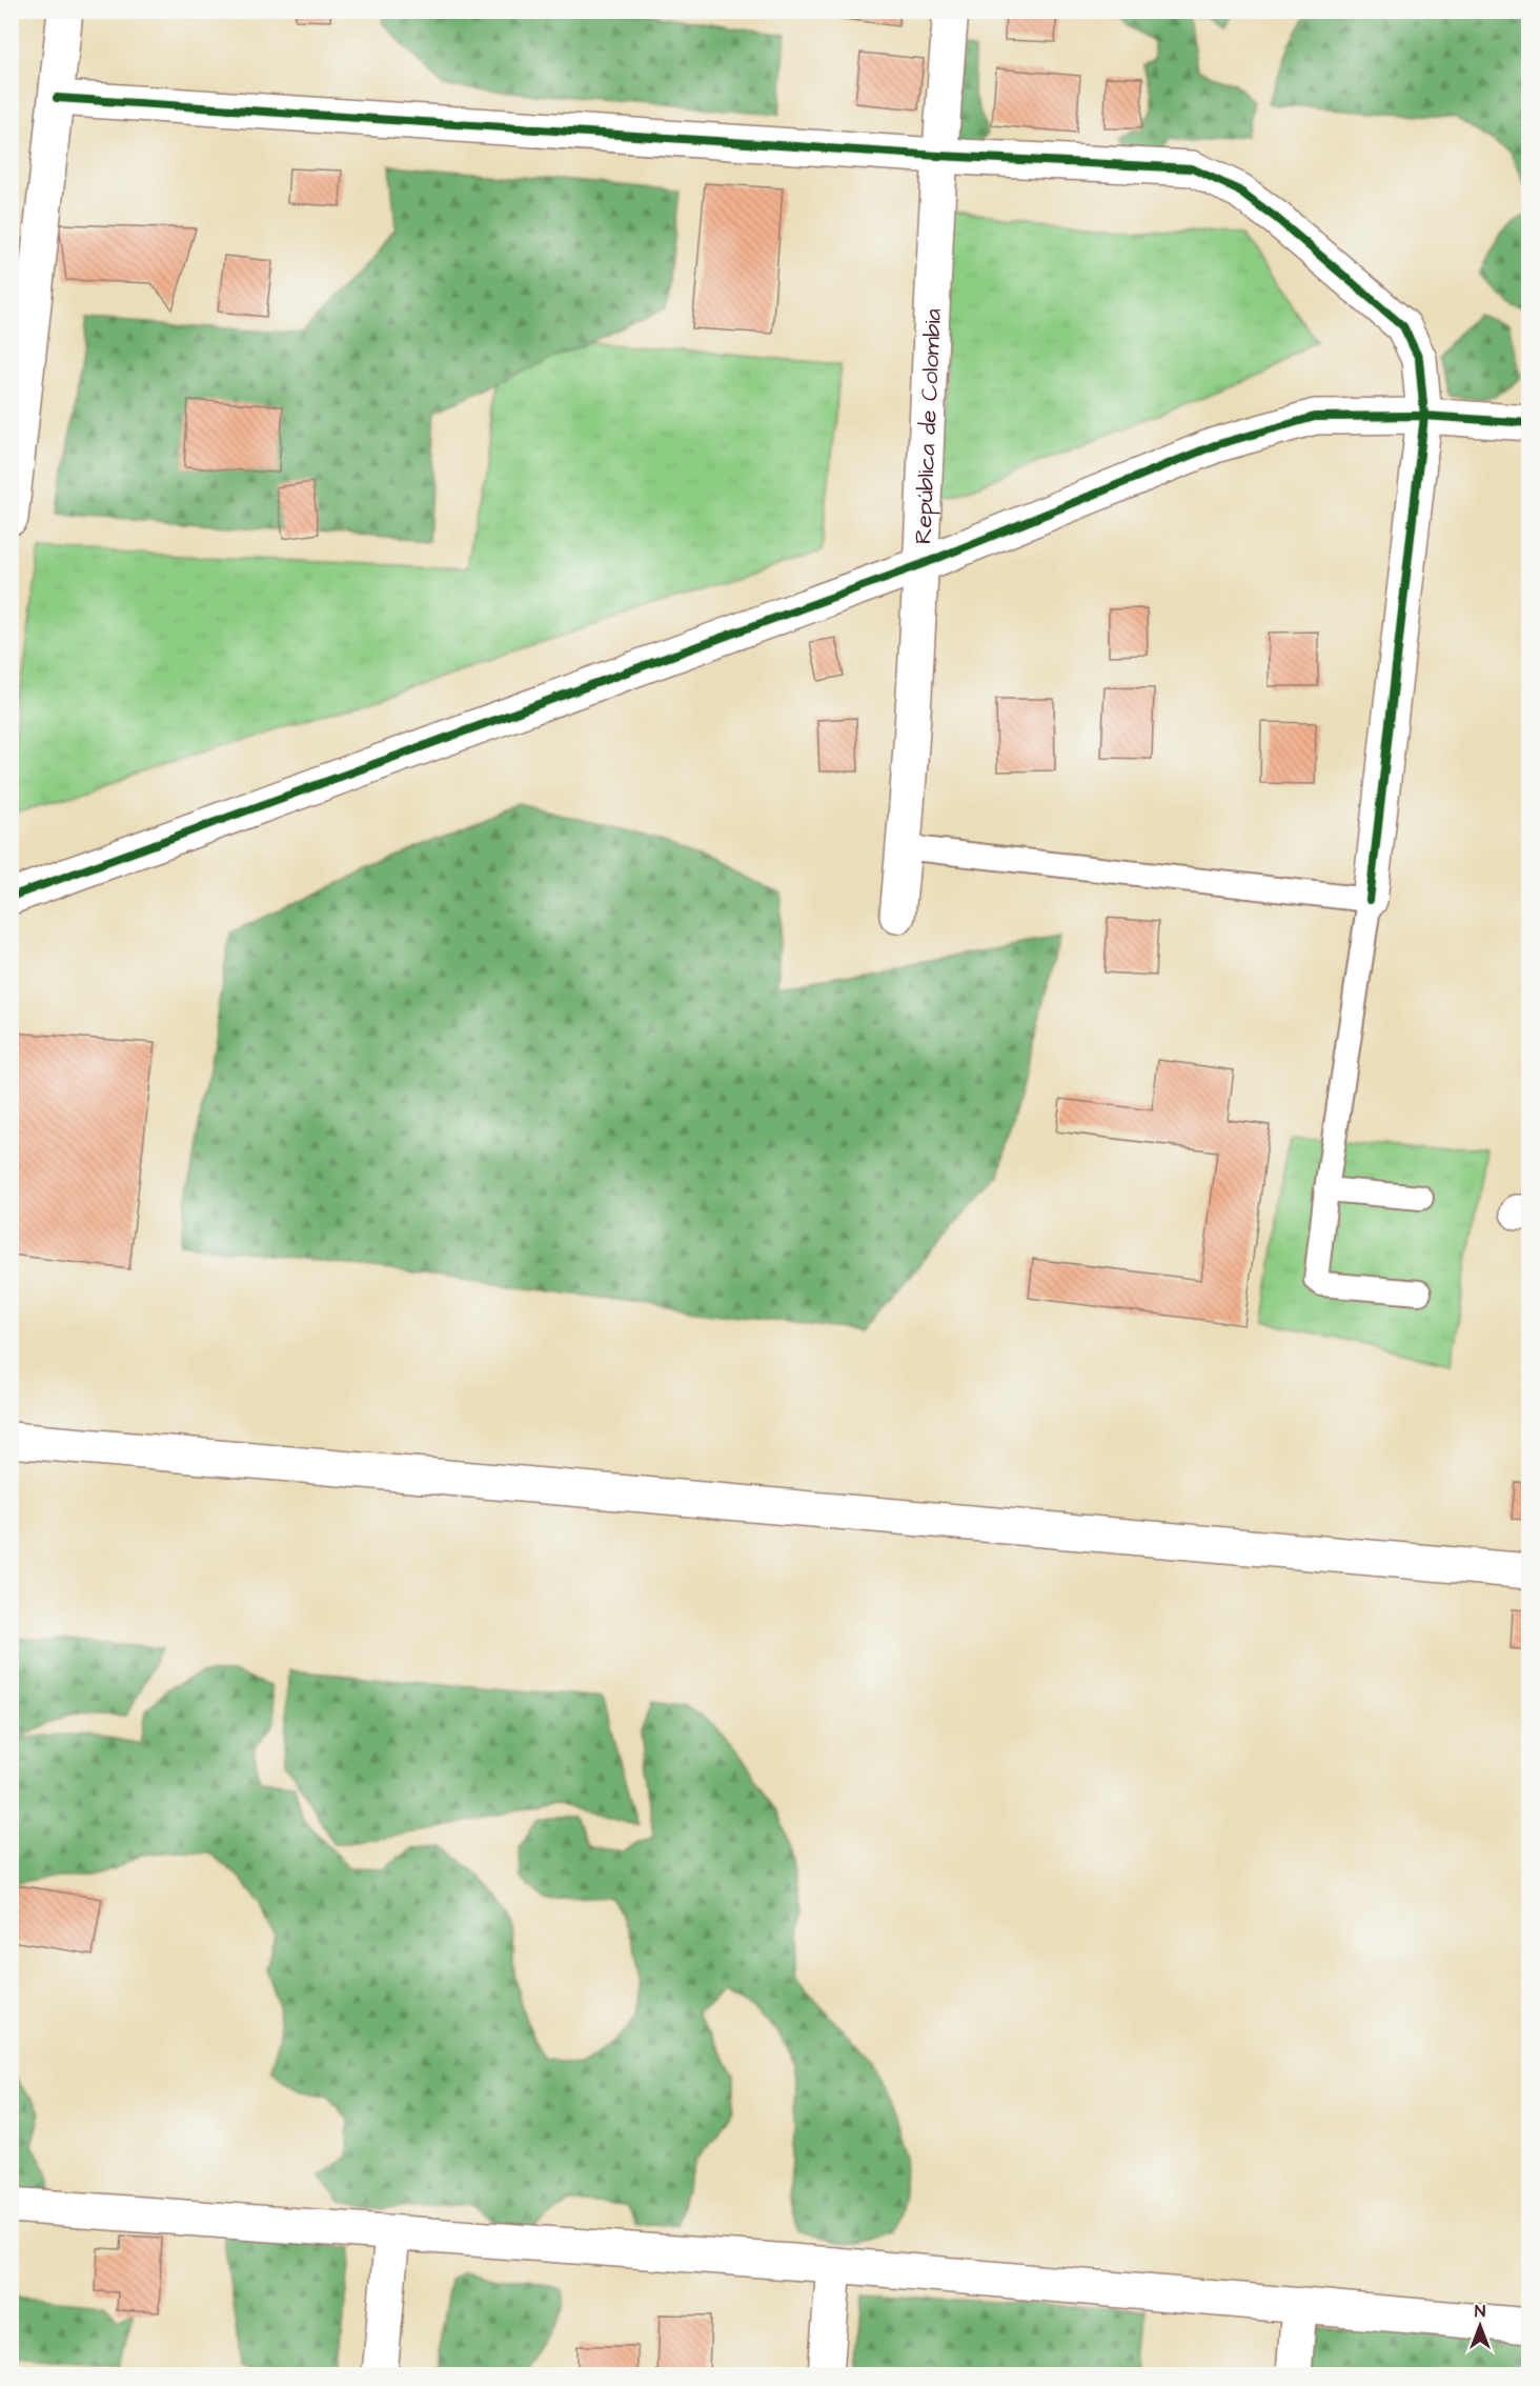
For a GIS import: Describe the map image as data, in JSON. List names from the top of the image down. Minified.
{"streets":{"street":["República de Colombia"]},"north":"top"}
